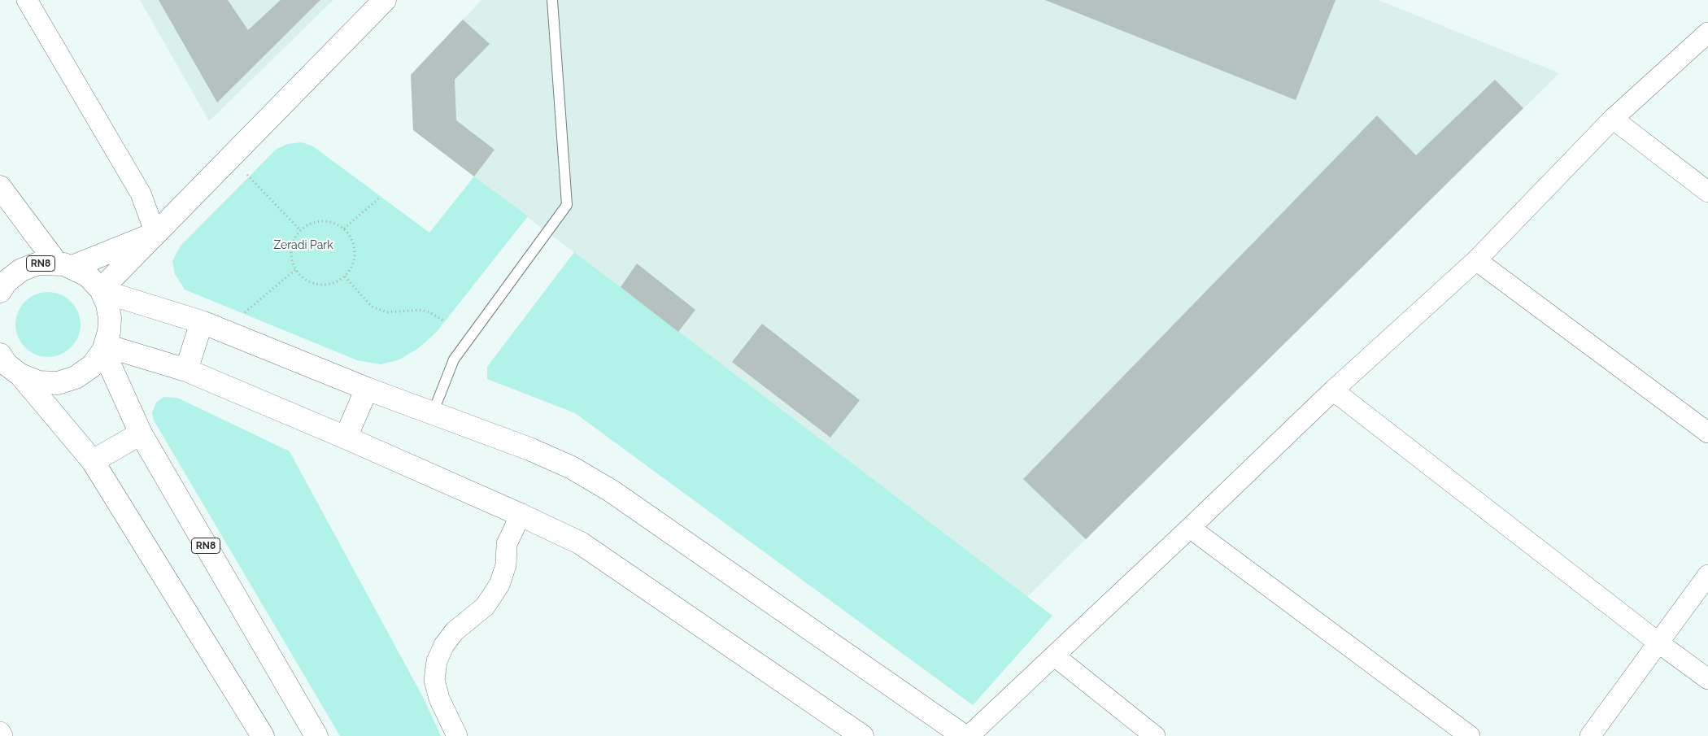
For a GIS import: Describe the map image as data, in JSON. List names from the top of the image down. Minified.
{"streets":{"main road":["RN8"]},"parks":["Zeradi Park"]}
